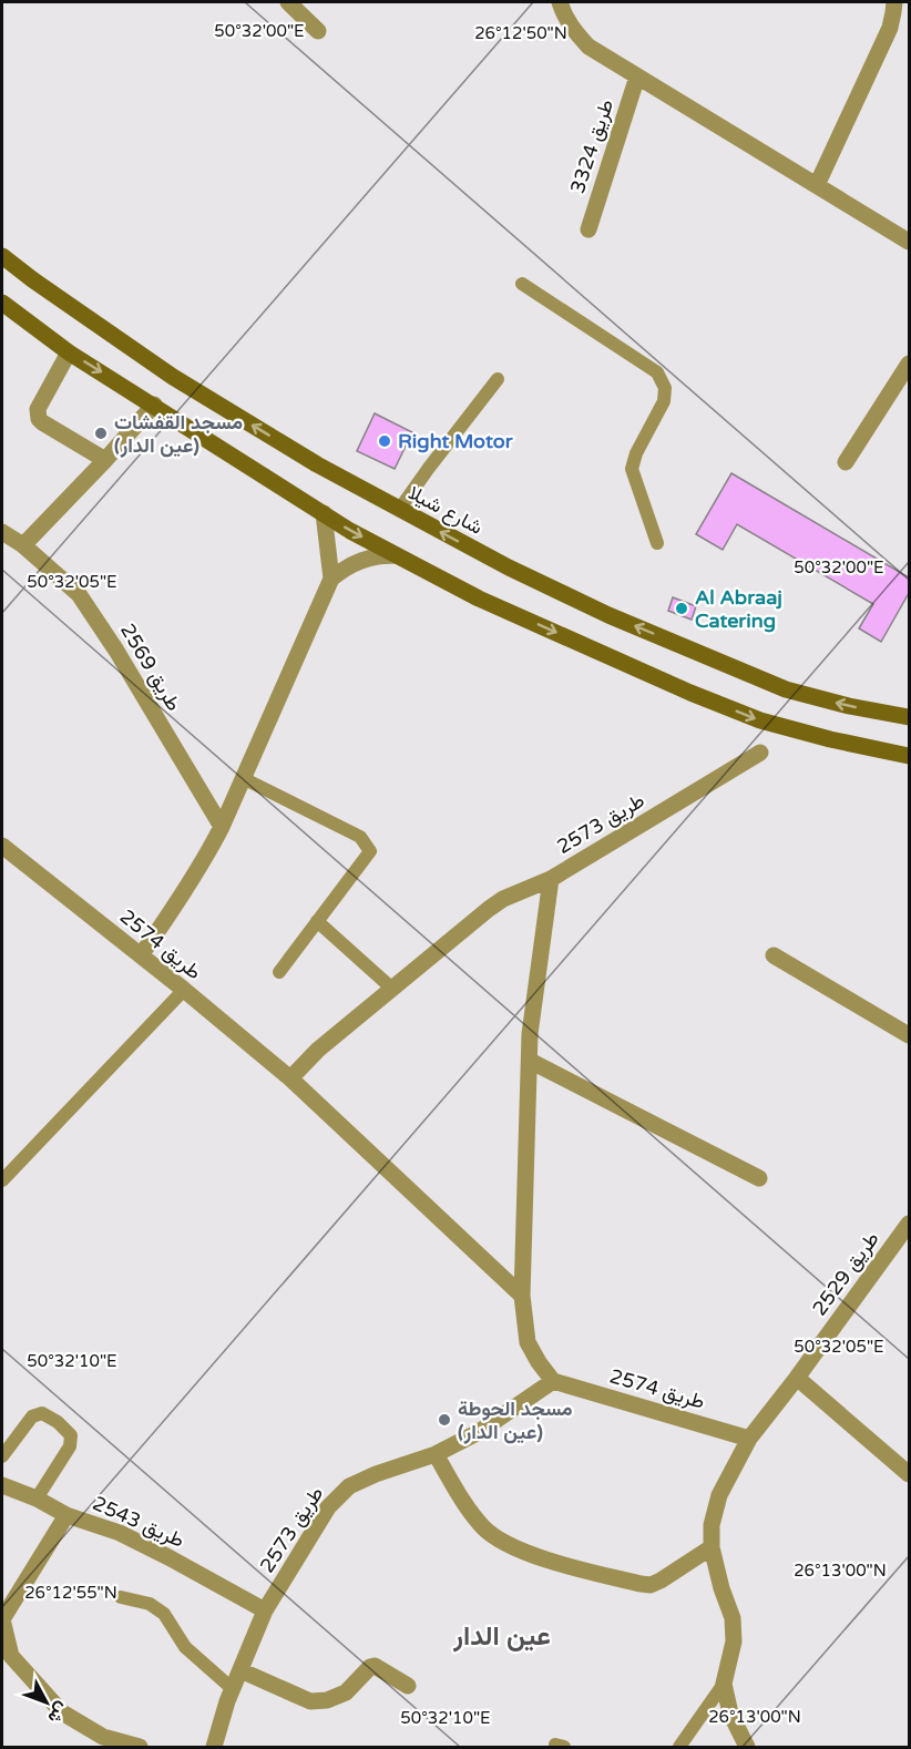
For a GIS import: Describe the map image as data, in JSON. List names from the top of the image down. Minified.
{"streets":{"main road":["شارع شيلا"],"street":["طريق 3324","طريق 2569","طريق 2573","طريق 2574","طريق 2529","طريق 2543"]},"crossings":[["طريق 2573","طريق 2574"],["طريق 2573","طريق 2543"],["طريق 2574","طريق 2529"]],"districts":["عين الدار"],"places":["مسجد القفشات (عين الدار)","Right Motor","Al Abraaj Catering","مسجد الحوطة (عين الدار)"],"north":"bottom right","coordinates":["50°32'00\"E","26°12'50\"N","50°32'05\"E","50°32'10\"E","26°13'00\"N","26°12'55\"N"]}
